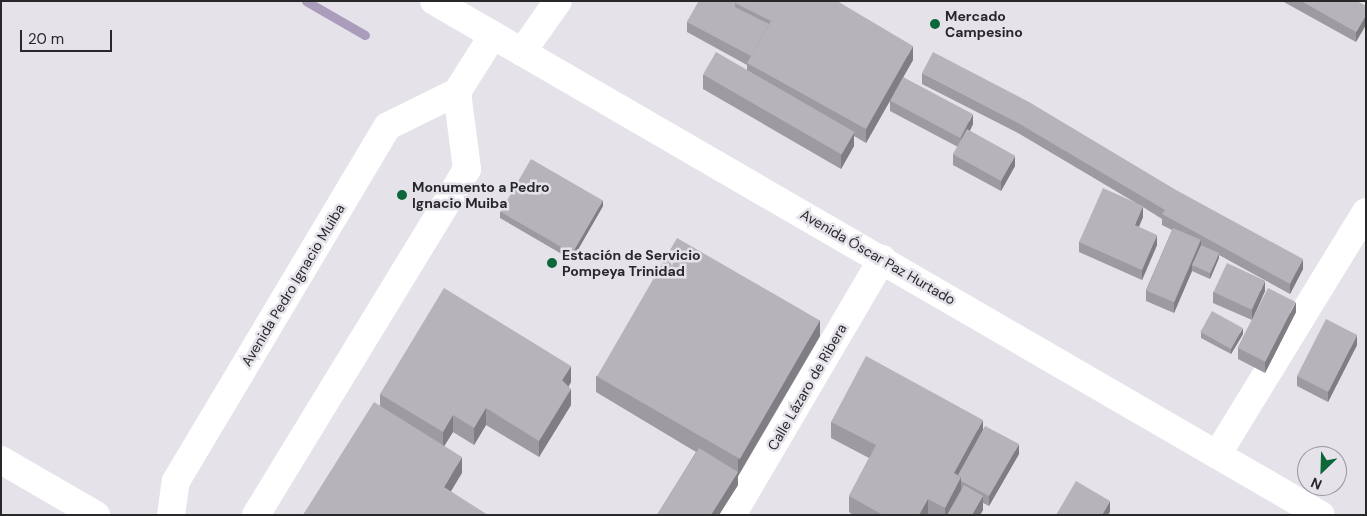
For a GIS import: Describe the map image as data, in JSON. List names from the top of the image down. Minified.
{"streets":{"main road":["Avenida Óscar Paz Hurtado","Avenida Pedro Ignacio Muiba","Calle Lázaro de Ribera"]},"crossings":[["Avenida Óscar Paz Hurtado","Calle Lázaro de Ribera"]],"places":["Mercado Campesino","Monumento a Pedro Ignacio Muiba","Estación de Servicio Pompeya Trinidad"],"scale_bar":"20 m","north":"bottom left"}
